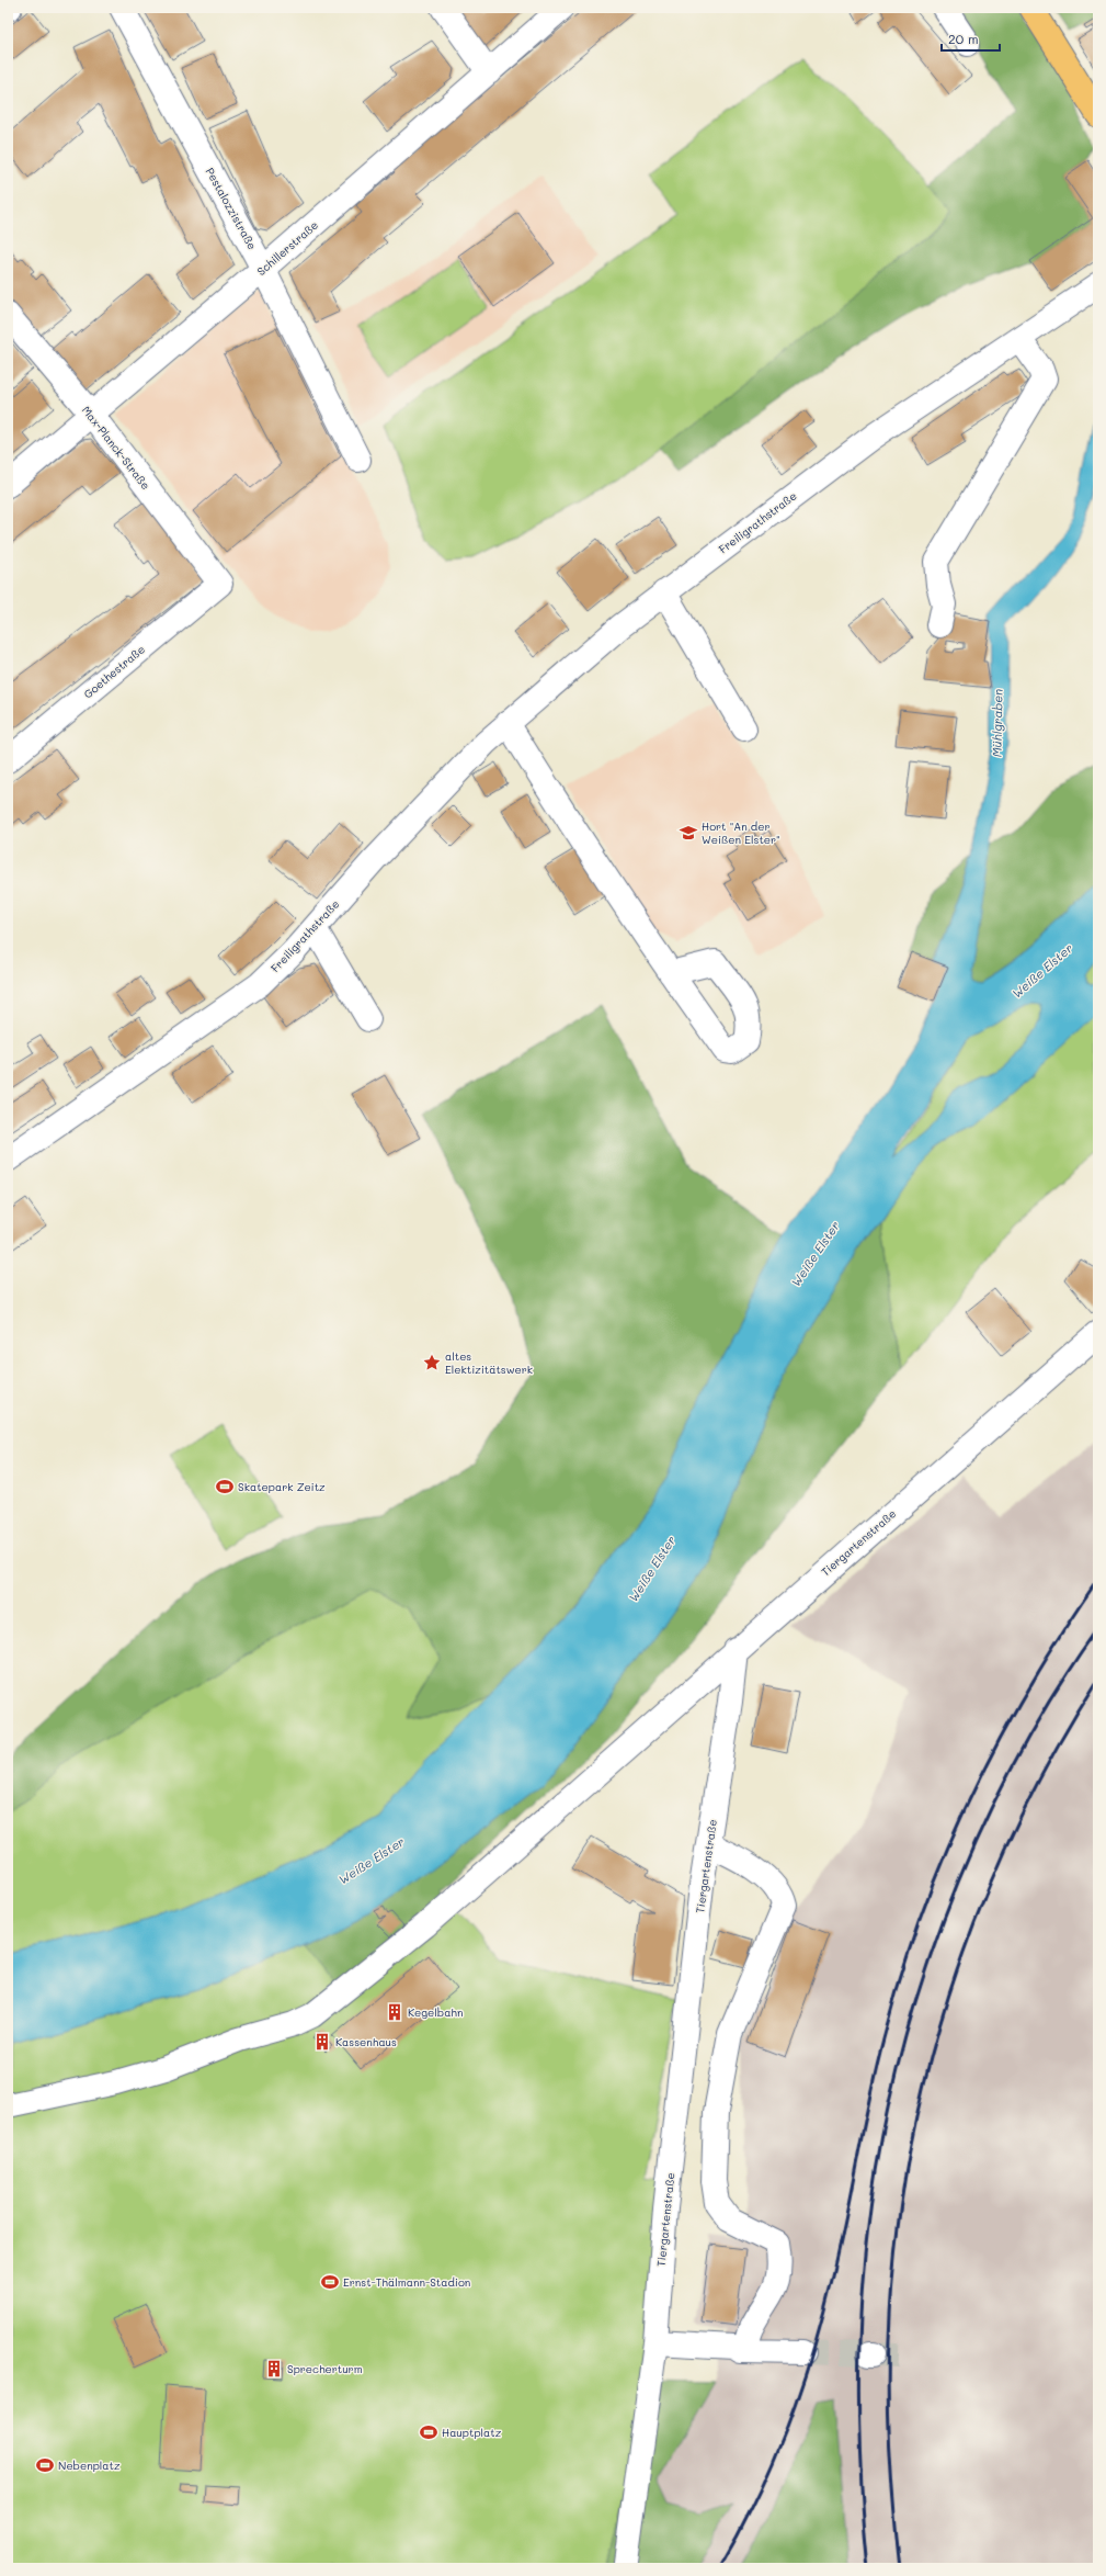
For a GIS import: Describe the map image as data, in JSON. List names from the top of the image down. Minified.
{"streets":{"street":["Pestalozzistraße","Schillerstraße","Max-Planck-Straße","Freiligrathstraße","Goethestraße","Tiergartenstraße"]},"crossings":[["Pestalozzistraße","Schillerstraße"],["Schillerstraße","Max-Planck-Straße"],["Max-Planck-Straße","Goethestraße"]],"water":["Mühlgraben","Weiße Elster"],"places":{"school or university":["Hort \"An der Weißen Elster\""],"place":["altes Elektizitätswerk"],"sports":["Skatepark Zeitz","Ernst-Thälmann-Stadion","Hauptplatz","Nebenplatz"],"building":["Kegelbahn","Kassenhaus","Sprecherturm"]},"scale_bar":"20 m"}
